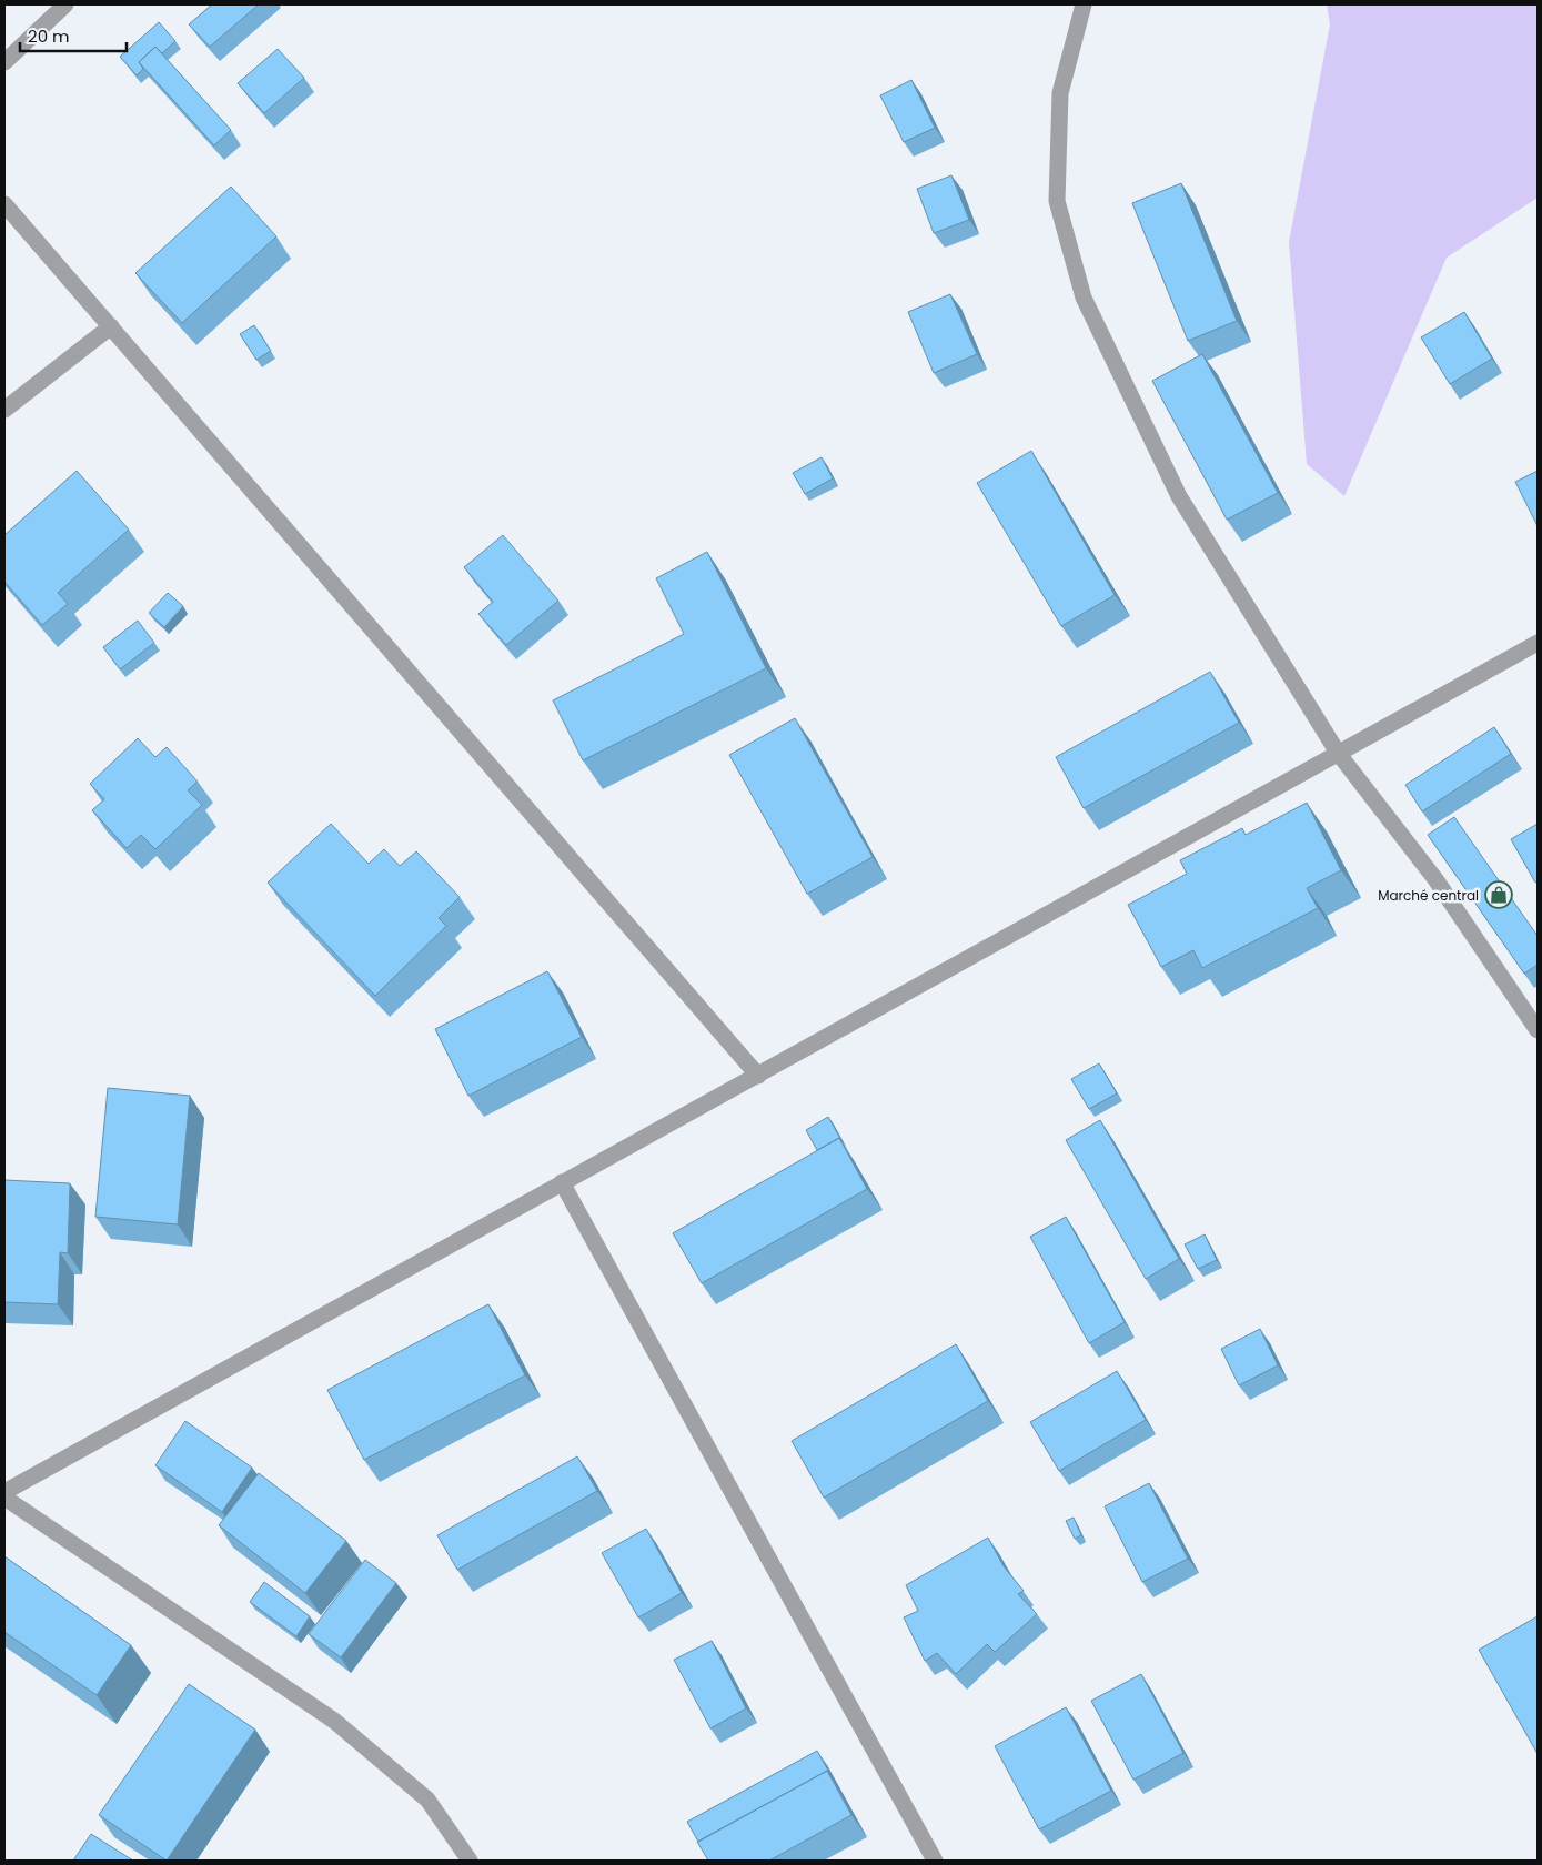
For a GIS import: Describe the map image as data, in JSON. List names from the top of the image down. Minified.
{"places":{"shop":["Marché central"]},"scale_bar":"20 m"}
